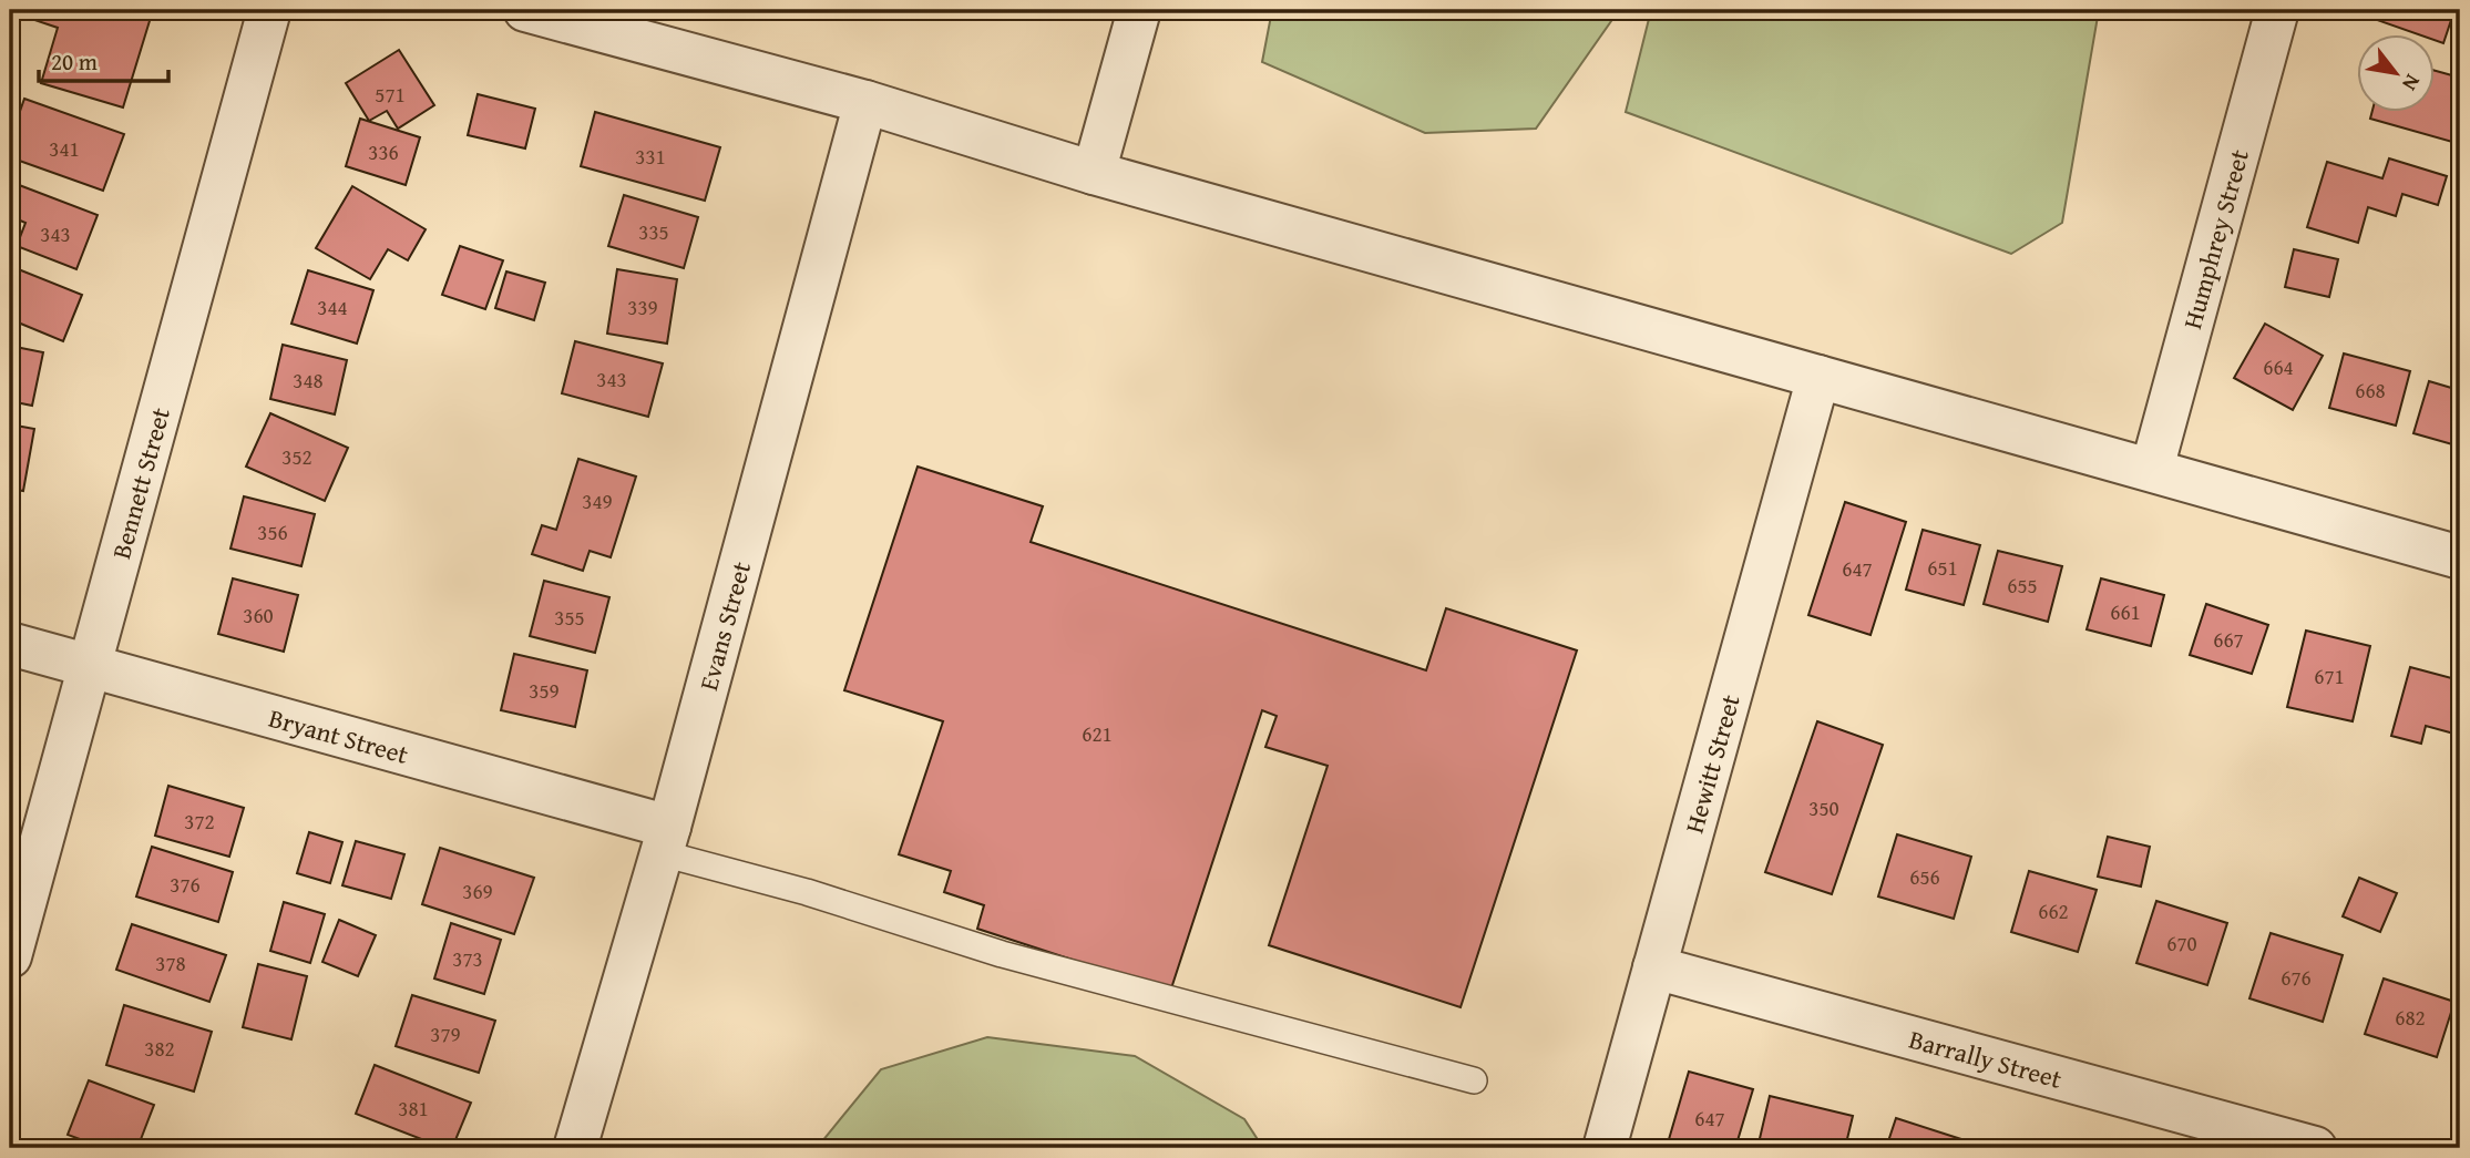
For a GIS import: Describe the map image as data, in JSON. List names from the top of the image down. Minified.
{"streets":{"street":["Humphrey Street","Bennett Street","Evans Street","Bryant Street","Hewitt Street","Barrally Street"]},"crossings":[["Bennett Street","Bryant Street"],["Evans Street","Bryant Street"],["Hewitt Street","Barrally Street"]],"house_numbers":["571","341","336","331","335","343","344","339","664","343","348","668","352","349","356","651","647","655","661","360","355","667","671","359","621","350","372","656","376","369","662","670","373","378","676","682","379","382","381","647"],"scale_bar":"20 m","north":"bottom right"}
